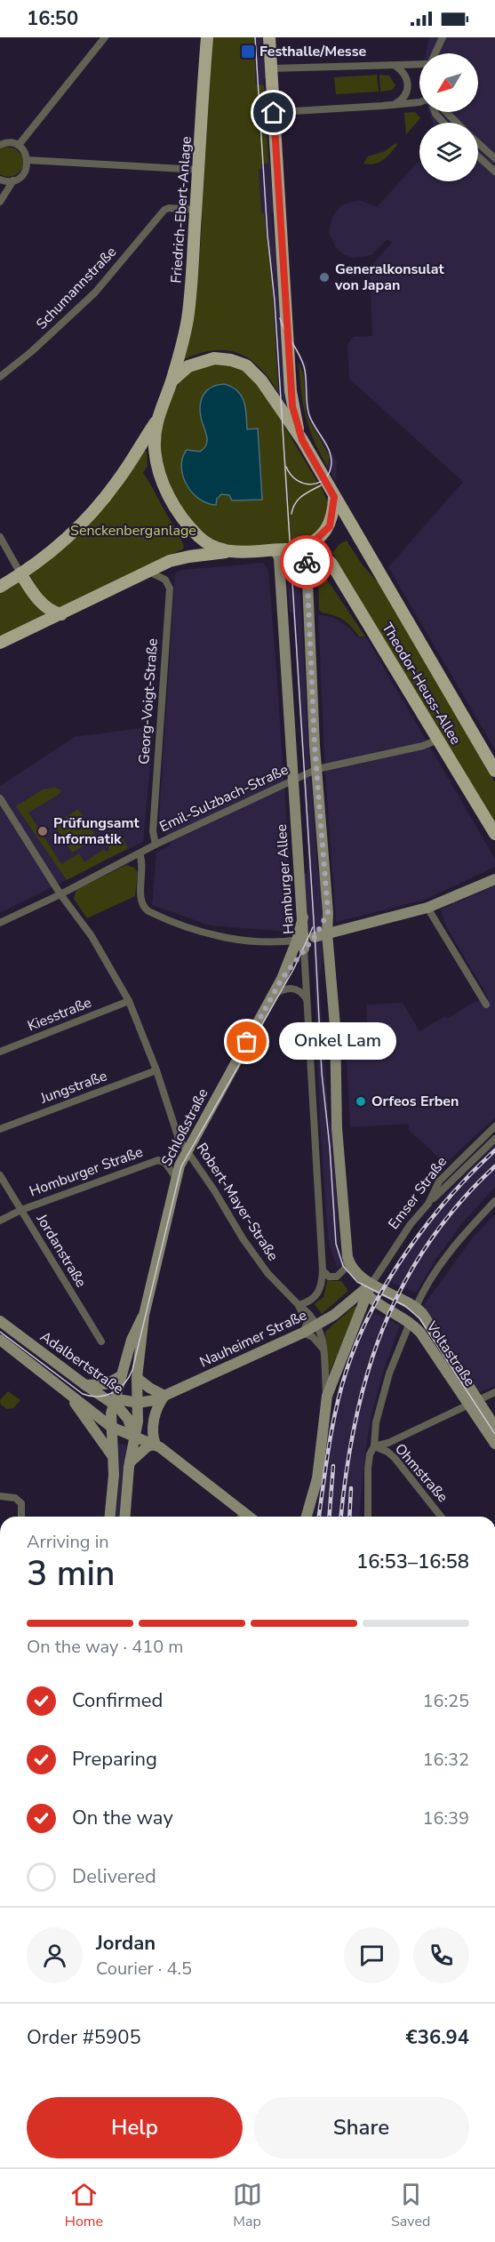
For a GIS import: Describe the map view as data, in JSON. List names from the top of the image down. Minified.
{"streets":{"main road":["Friedrich-Ebert-Anlage","Theodor-Heuss-Allee"],"street":["Schumannstraße","Georg-Voigt-Straße","Emil-Sulzbach-Straße","Hamburger Allee","Kiesstraße","Jungstraße","Schloßstraße","Homburger Straße","Emser Straße","Robert-Mayer-Straße","Jordanstraße","Nauheimer Straße","Voltastraße","Adalbertstraße","Ohmstraße"]},"crossings":[["Friedrich-Ebert-Anlage","Schumannstraße"],["Friedrich-Ebert-Anlage","Theodor-Heuss-Allee"],["Friedrich-Ebert-Anlage","Hamburger Allee"],["Theodor-Heuss-Allee","Emil-Sulzbach-Straße"],["Theodor-Heuss-Allee","Hamburger Allee"],["Georg-Voigt-Straße","Emil-Sulzbach-Straße"],["Emil-Sulzbach-Straße","Hamburger Allee"],["Emil-Sulzbach-Straße","Robert-Mayer-Straße"],["Hamburger Allee","Schloßstraße"],["Hamburger Allee","Robert-Mayer-Straße"],["Kiesstraße","Robert-Mayer-Straße"],["Jungstraße","Robert-Mayer-Straße"],["Schloßstraße","Homburger Straße"],["Schloßstraße","Robert-Mayer-Straße"],["Schloßstraße","Nauheimer Straße"],["Schloßstraße","Adalbertstraße"],["Homburger Straße","Jordanstraße"],["Emser Straße","Nauheimer Straße"],["Emser Straße","Voltastraße"],["Robert-Mayer-Straße","Nauheimer Straße"],["Nauheimer Straße","Voltastraße"],["Nauheimer Straße","Adalbertstraße"]],"parks":["Senckenberganlage"],"places":{"transit":["Festhalle/Messe"],"other":["Generalkonsulat von Japan","Prüfungsamt Informatik","Onkel Lam","Orfeos Erben"]},"north":"bottom left","page":{"status":"16:50","bubble":"Onkel Lam","heading":["3 min","Arriving in","16:53–16:58"],"panel":["Jordan","Courier · 4.5","Order #5905","€36.94"],"bar":"On the way · 410 m","list":[["Confirmed","16:25"],["Preparing","16:32"],["On the way","16:39"],"Delivered"],"buttons":["Help","Share"],"tabs":["Home","Map","Saved"]}}
